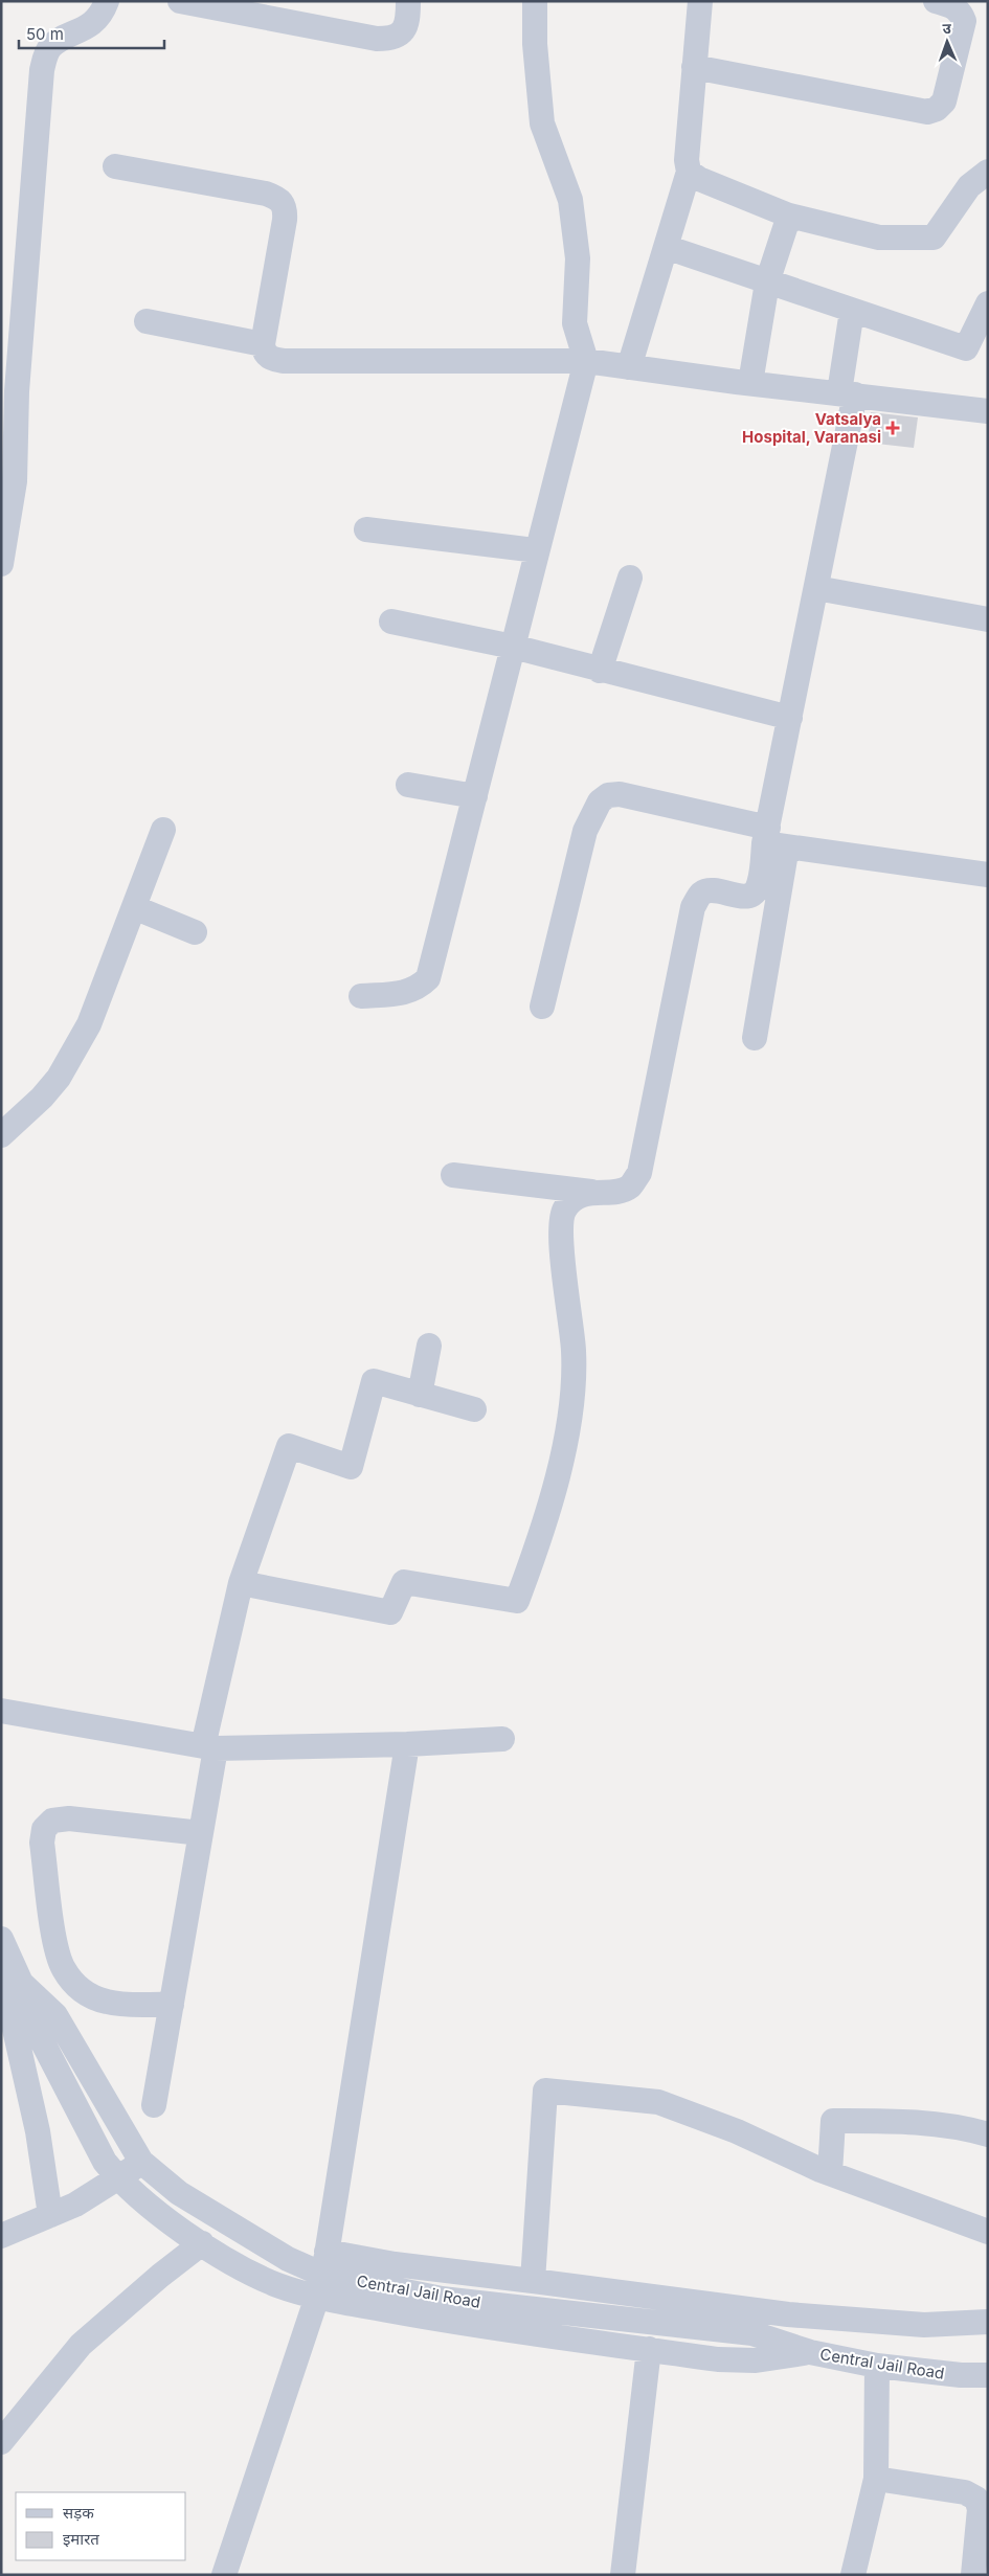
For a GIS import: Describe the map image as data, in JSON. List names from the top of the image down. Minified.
{"streets":{"street":["Central Jail Road"]},"places":{"health":["Vatsalya Hospital, Varanasi"]},"legend":["सड़क","इमारत"],"scale_bar":"50 m","north":"top"}
